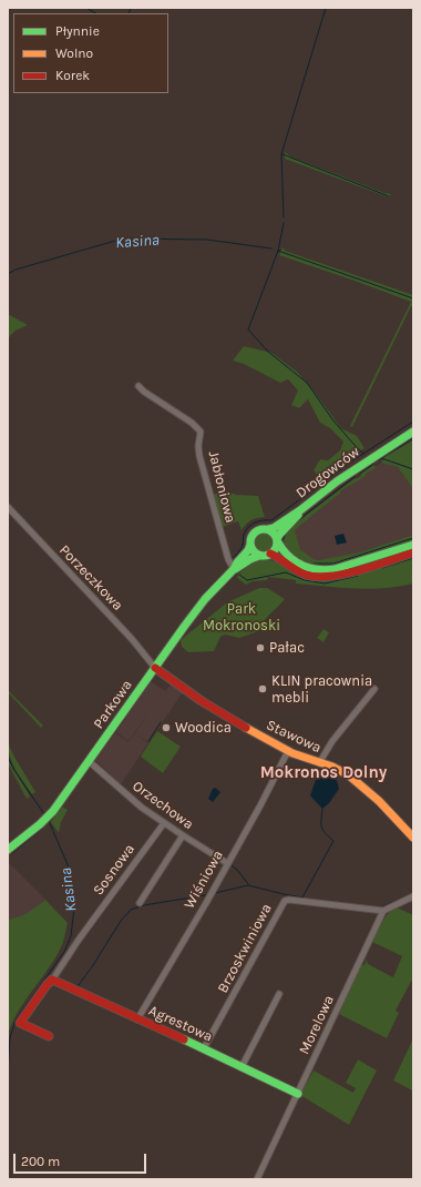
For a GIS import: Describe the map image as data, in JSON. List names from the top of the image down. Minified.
{"streets":{"main road":["Drogowców","Parkowa","Stawowa","Agrestowa"],"street":["Jabłoniowa","Porzeczkowa","Orzechowa","Sosnowa","Wiśniowa","Brzoskwiniowa","Morelowa"]},"crossings":[["Drogowców","Parkowa"],["Jabłoniowa","Parkowa"],["Porzeczkowa","Parkowa"],["Porzeczkowa","Stawowa"],["Parkowa","Stawowa"],["Parkowa","Orzechowa"],["Stawowa","Wiśniowa"],["Orzechowa","Sosnowa"],["Orzechowa","Wiśniowa"],["Sosnowa","Agrestowa"],["Wiśniowa","Agrestowa"],["Brzoskwiniowa","Agrestowa"],["Brzoskwiniowa","Morelowa"],["Agrestowa","Morelowa"]],"districts":["Mokronos Dolny"],"water":["Kasina"],"parks":["Park Mokronoski"],"places":["Pałac","KLIN pracownia mebli","Woodica"],"legend":["Płynnie","Wolno","Korek"],"scale_bar":"200 m"}
